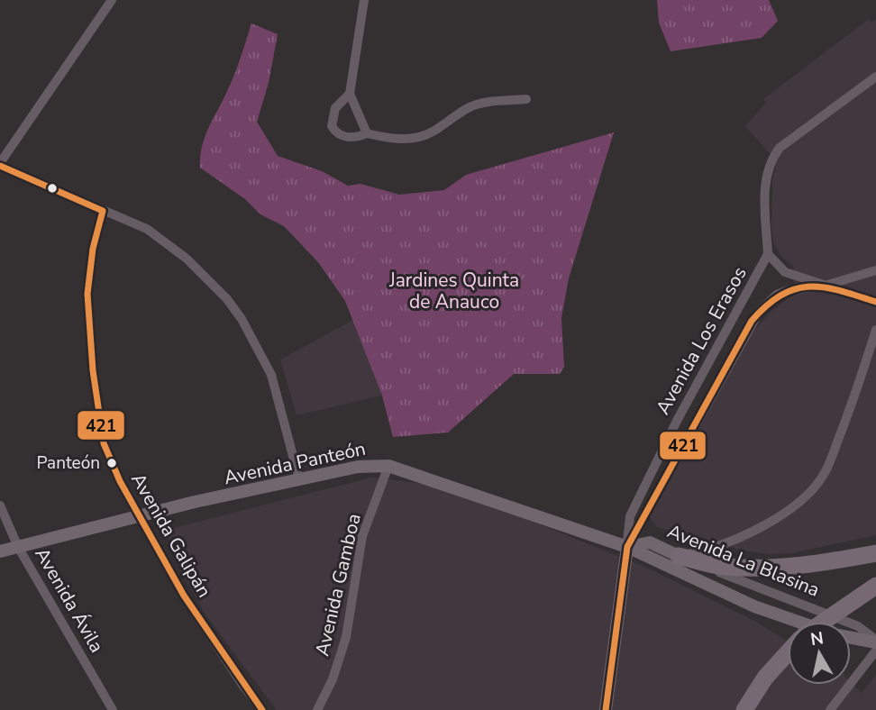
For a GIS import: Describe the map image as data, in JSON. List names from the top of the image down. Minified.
{"streets":{"main road":["Avenida Panteón","Avenida La Blasina"],"street":["Avenida Los Erasos","Avenida Galipán","Avenida Gamboa","Avenida Ávila"]},"crossings":[["Avenida Los Erasos","Avenida Panteón"],["Avenida Los Erasos","Avenida La Blasina"],["Avenida Panteón","Avenida Galipán"],["Avenida Panteón","Avenida La Blasina"],["Avenida Panteón","Avenida Gamboa"],["Avenida Panteón","Avenida Ávila"]],"parks":["Jardines Quinta de Anauco"],"places":["Panteón"],"lines":["transit line 421"],"north":"top"}
